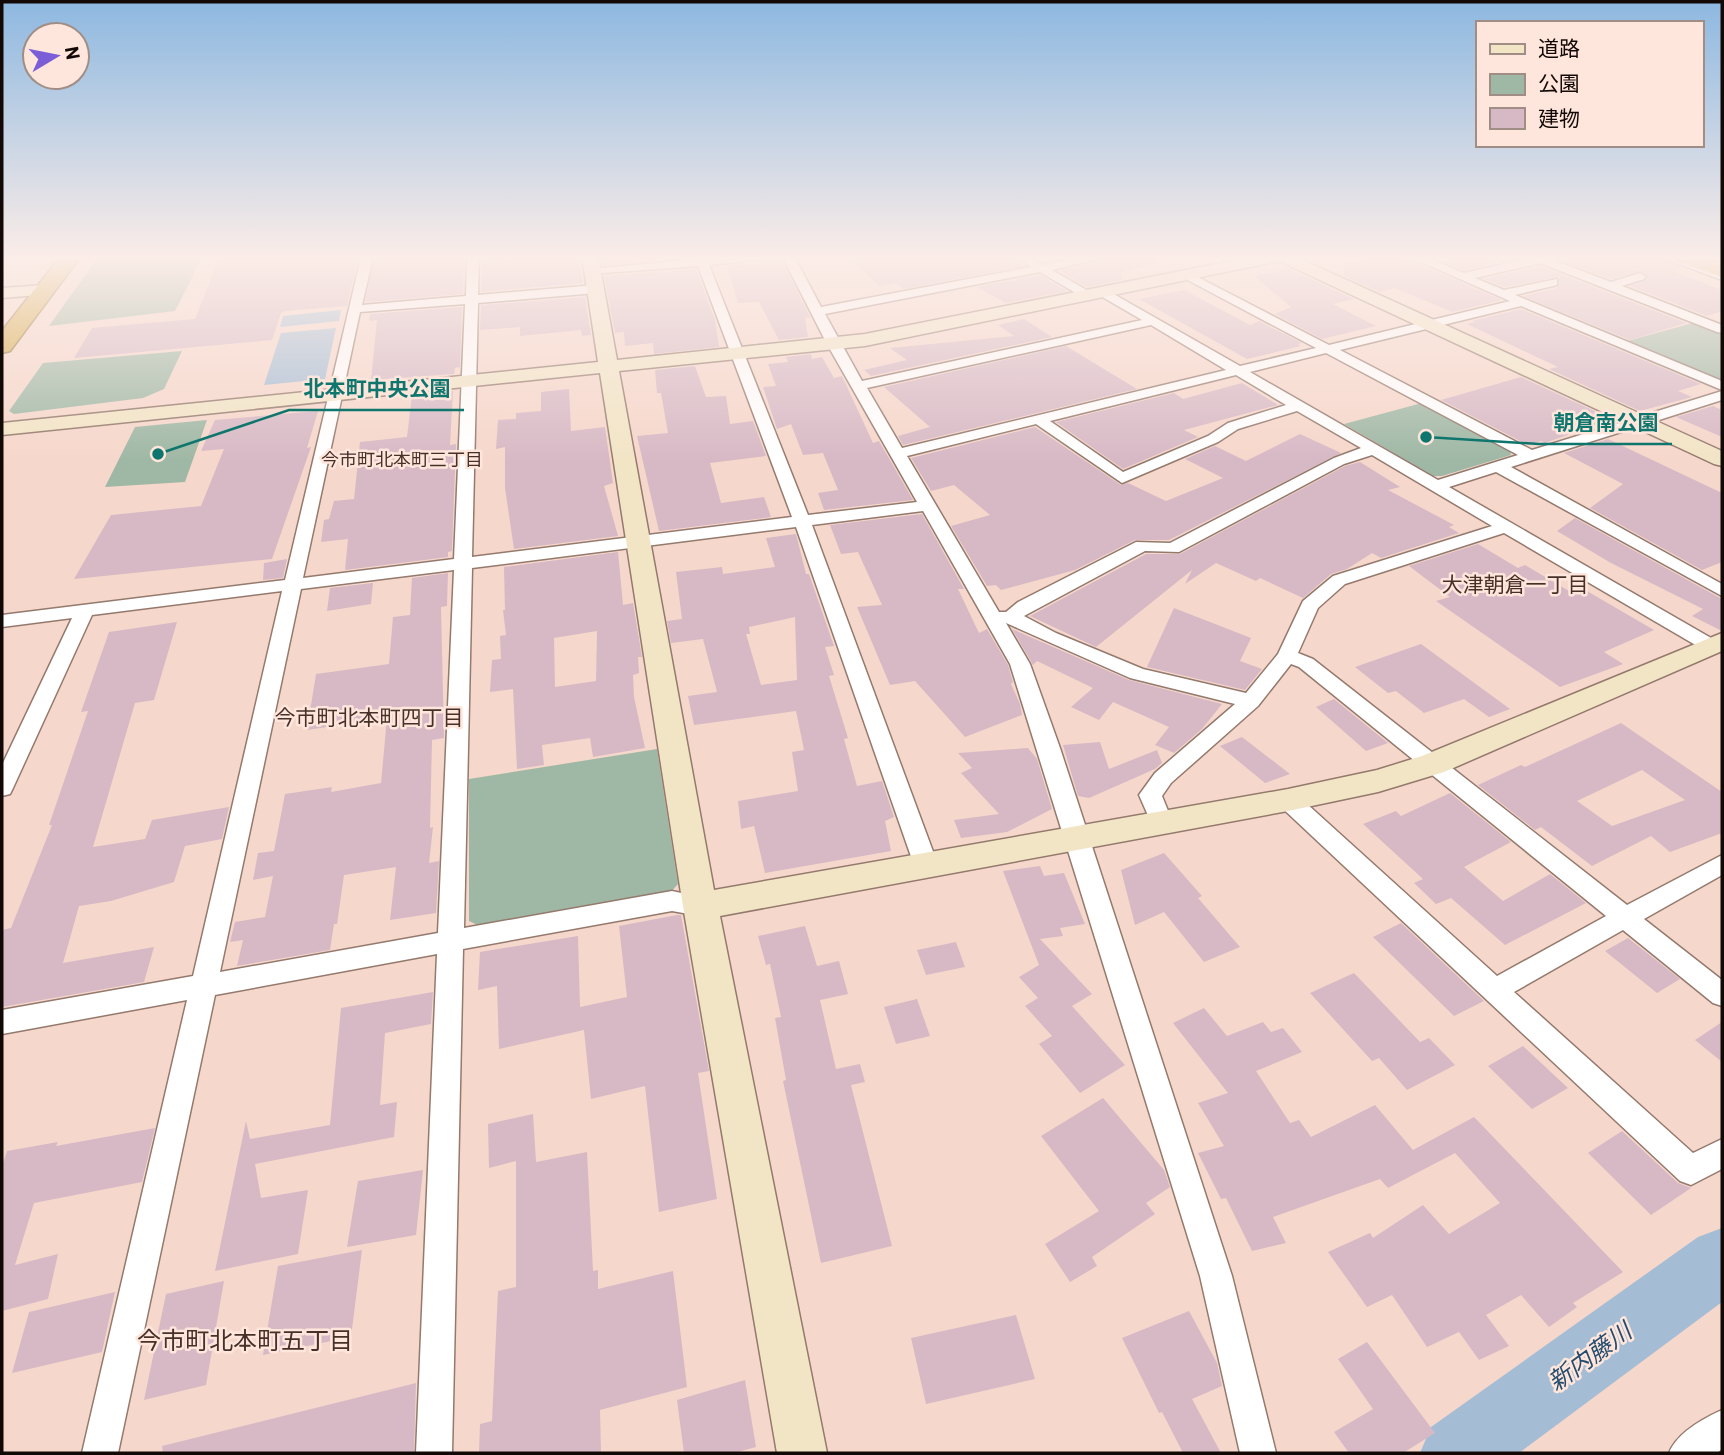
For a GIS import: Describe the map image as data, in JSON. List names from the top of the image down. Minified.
{"districts":["今市町北本町三丁目","大津朝倉一丁目","今市町北本町四丁目","今市町北本町五丁目"],"water":["新内藤川"],"places":["朝倉南公園","北本町中央公園"],"legend":["道路","公園","建物"],"north":"right"}
